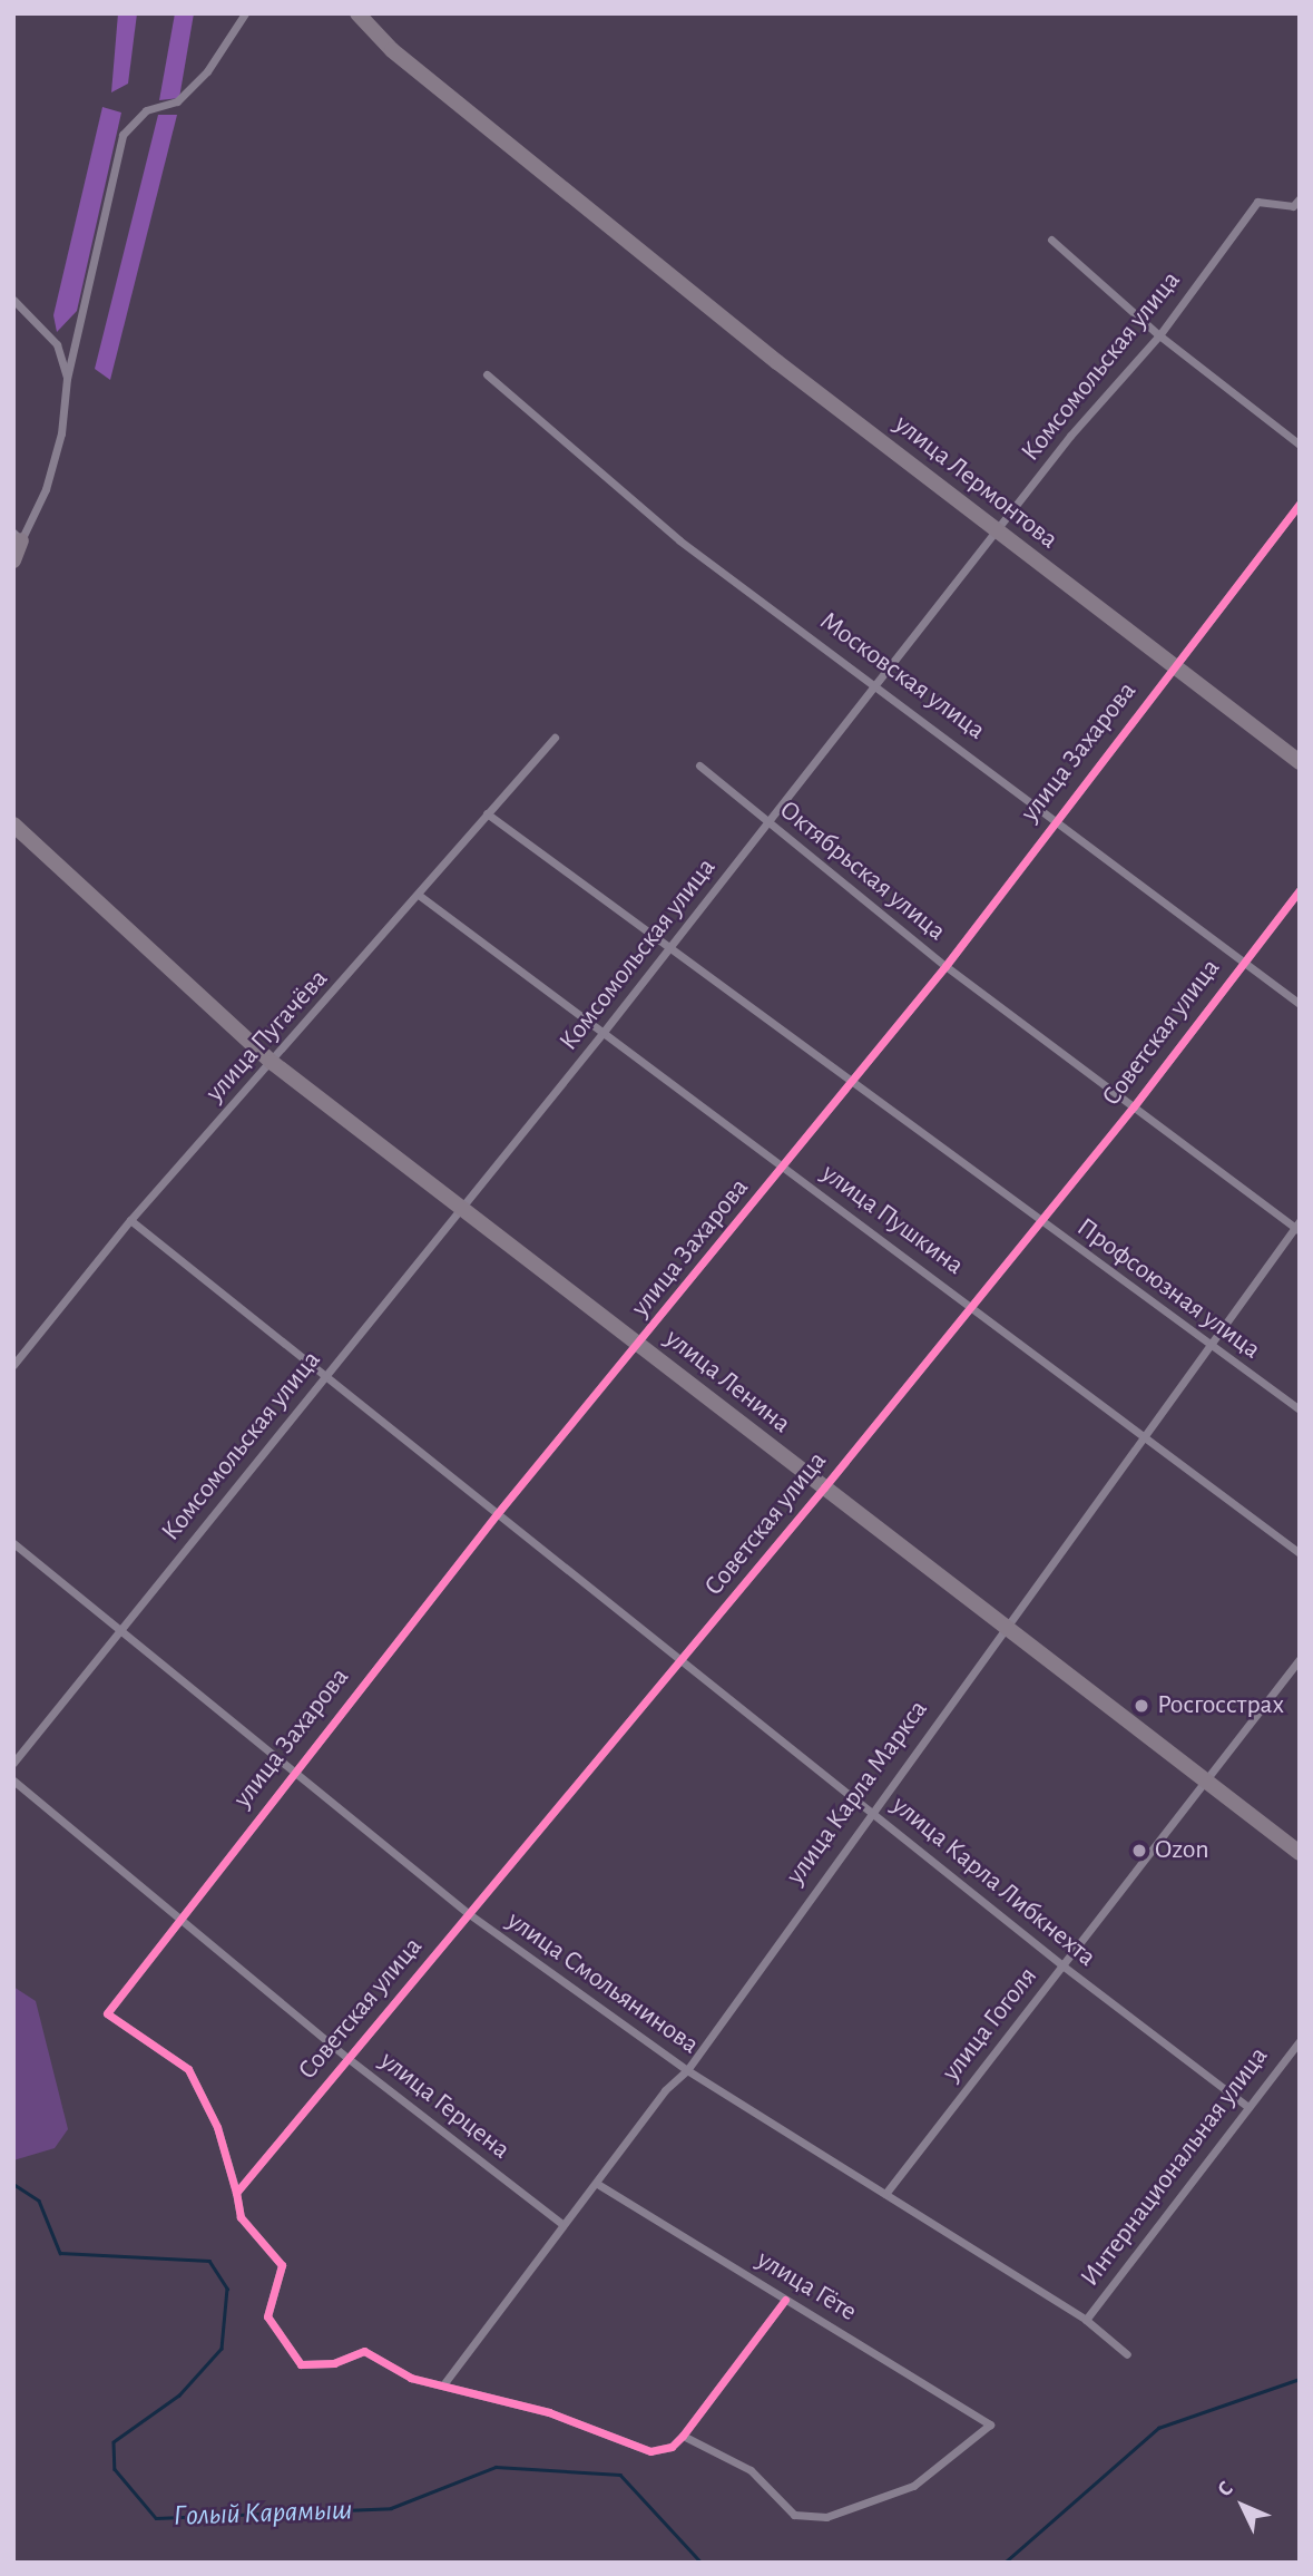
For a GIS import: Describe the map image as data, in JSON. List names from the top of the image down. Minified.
{"streets":{"street":["Комсомольская улица","улица Лермонтова","Московская улица","улица Захарова","Октябрьская улица","Советская улица","улица Пугачёва","улица Пушкина","Профсоюзная улица","улица Ленина","улица Карла Маркса","улица Карла Либкнехта","улица Смольянинова","улица Гоголя","улица Герцена","Интернациональная улица","улица Гёте"]},"crossings":[["Комсомольская улица","улица Лермонтова"],["Комсомольская улица","Московская улица"],["Комсомольская улица","Октябрьская улица"],["Комсомольская улица","улица Пушкина"],["Комсомольская улица","Профсоюзная улица"],["Комсомольская улица","улица Ленина"],["Комсомольская улица","улица Карла Либкнехта"],["Комсомольская улица","улица Смольянинова"],["улица Лермонтова","улица Захарова"],["Московская улица","улица Захарова"],["Московская улица","Советская улица"],["улица Захарова","Октябрьская улица"],["улица Захарова","Советская улица"],["улица Захарова","улица Пушкина"],["улица Захарова","Профсоюзная улица"],["улица Захарова","улица Ленина"],["улица Захарова","улица Карла Либкнехта"],["улица Захарова","улица Смольянинова"],["улица Захарова","улица Герцена"],["Октябрьская улица","Советская улица"],["Октябрьская улица","улица Карла Маркса"],["Советская улица","улица Пушкина"],["Советская улица","Профсоюзная улица"],["Советская улица","улица Ленина"],["Советская улица","улица Карла Либкнехта"],["Советская улица","улица Смольянинова"],["Советская улица","улица Герцена"],["улица Пугачёва","улица Пушкина"],["улица Пугачёва","Профсоюзная улица"],["улица Пугачёва","улица Ленина"],["улица Пугачёва","улица Карла Либкнехта"],["улица Пушкина","улица Карла Маркса"],["Профсоюзная улица","улица Карла Маркса"],["улица Ленина","улица Карла Маркса"],["улица Ленина","улица Гоголя"],["улица Карла Маркса","улица Карла Либкнехта"],["улица Карла Маркса","улица Смольянинова"],["улица Карла Маркса","улица Герцена"],["улица Карла Маркса","улица Гёте"],["улица Карла Либкнехта","улица Гоголя"],["улица Карла Либкнехта","Интернациональная улица"],["улица Смольянинова","улица Гоголя"],["улица Смольянинова","Интернациональная улица"]],"water":["Голый Карамыш"],"places":["Росгосстрах","Ozon"],"north":"top left"}
